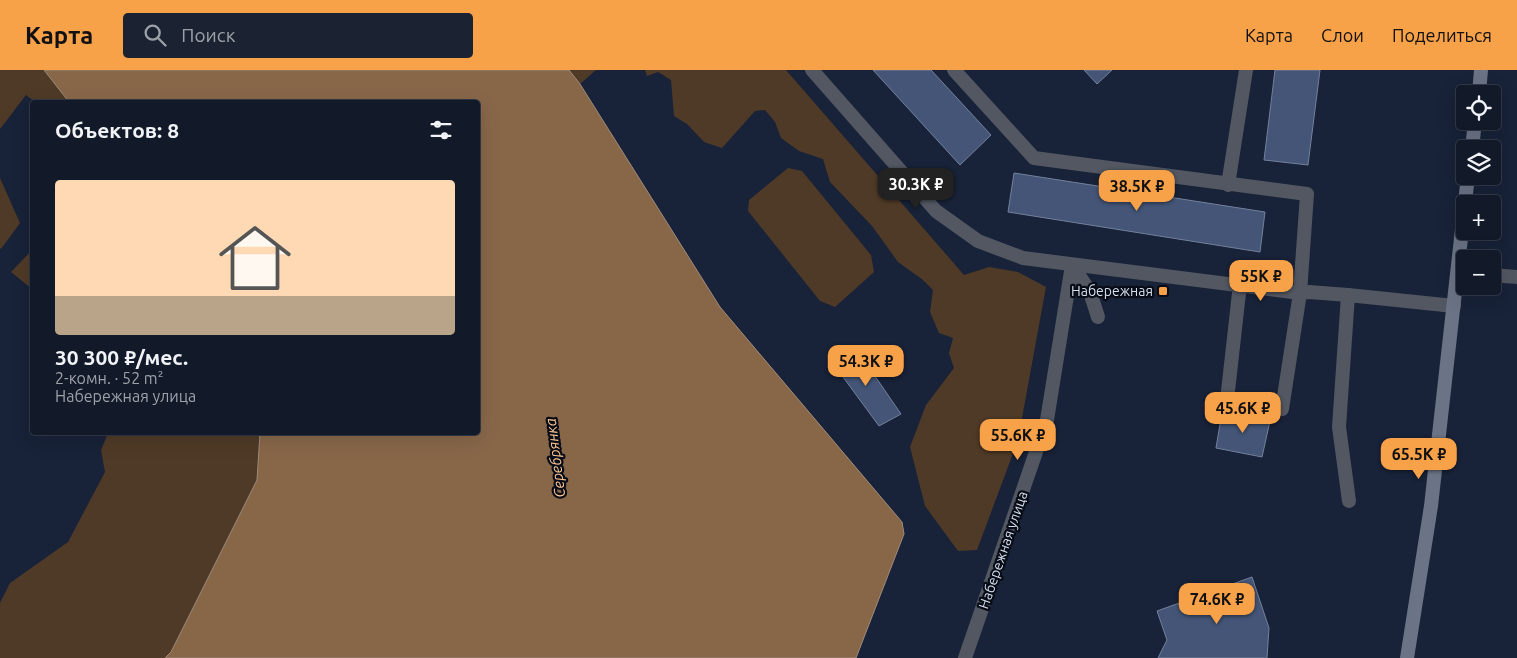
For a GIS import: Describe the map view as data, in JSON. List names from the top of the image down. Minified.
{"streets":{"street":["Набережная улица"]},"water":["Серебрянка"],"places":{"transit":["Набережная"]},"page":{"header":"Карта","search":"Поиск","nav":["Карта","Слои","Поделиться"],"map_buttons":["+","−"],"heading":"Объектов: 8","list":[{"name":"30 300 ₽/мес.","note":"2-комн. · 52 m² · Набережная улица"}],"price":["30.3K ₽","38.5K ₽","55K ₽","54.3K ₽","45.6K ₽","55.6K ₽","65.5K ₽","74.6K ₽"]}}
